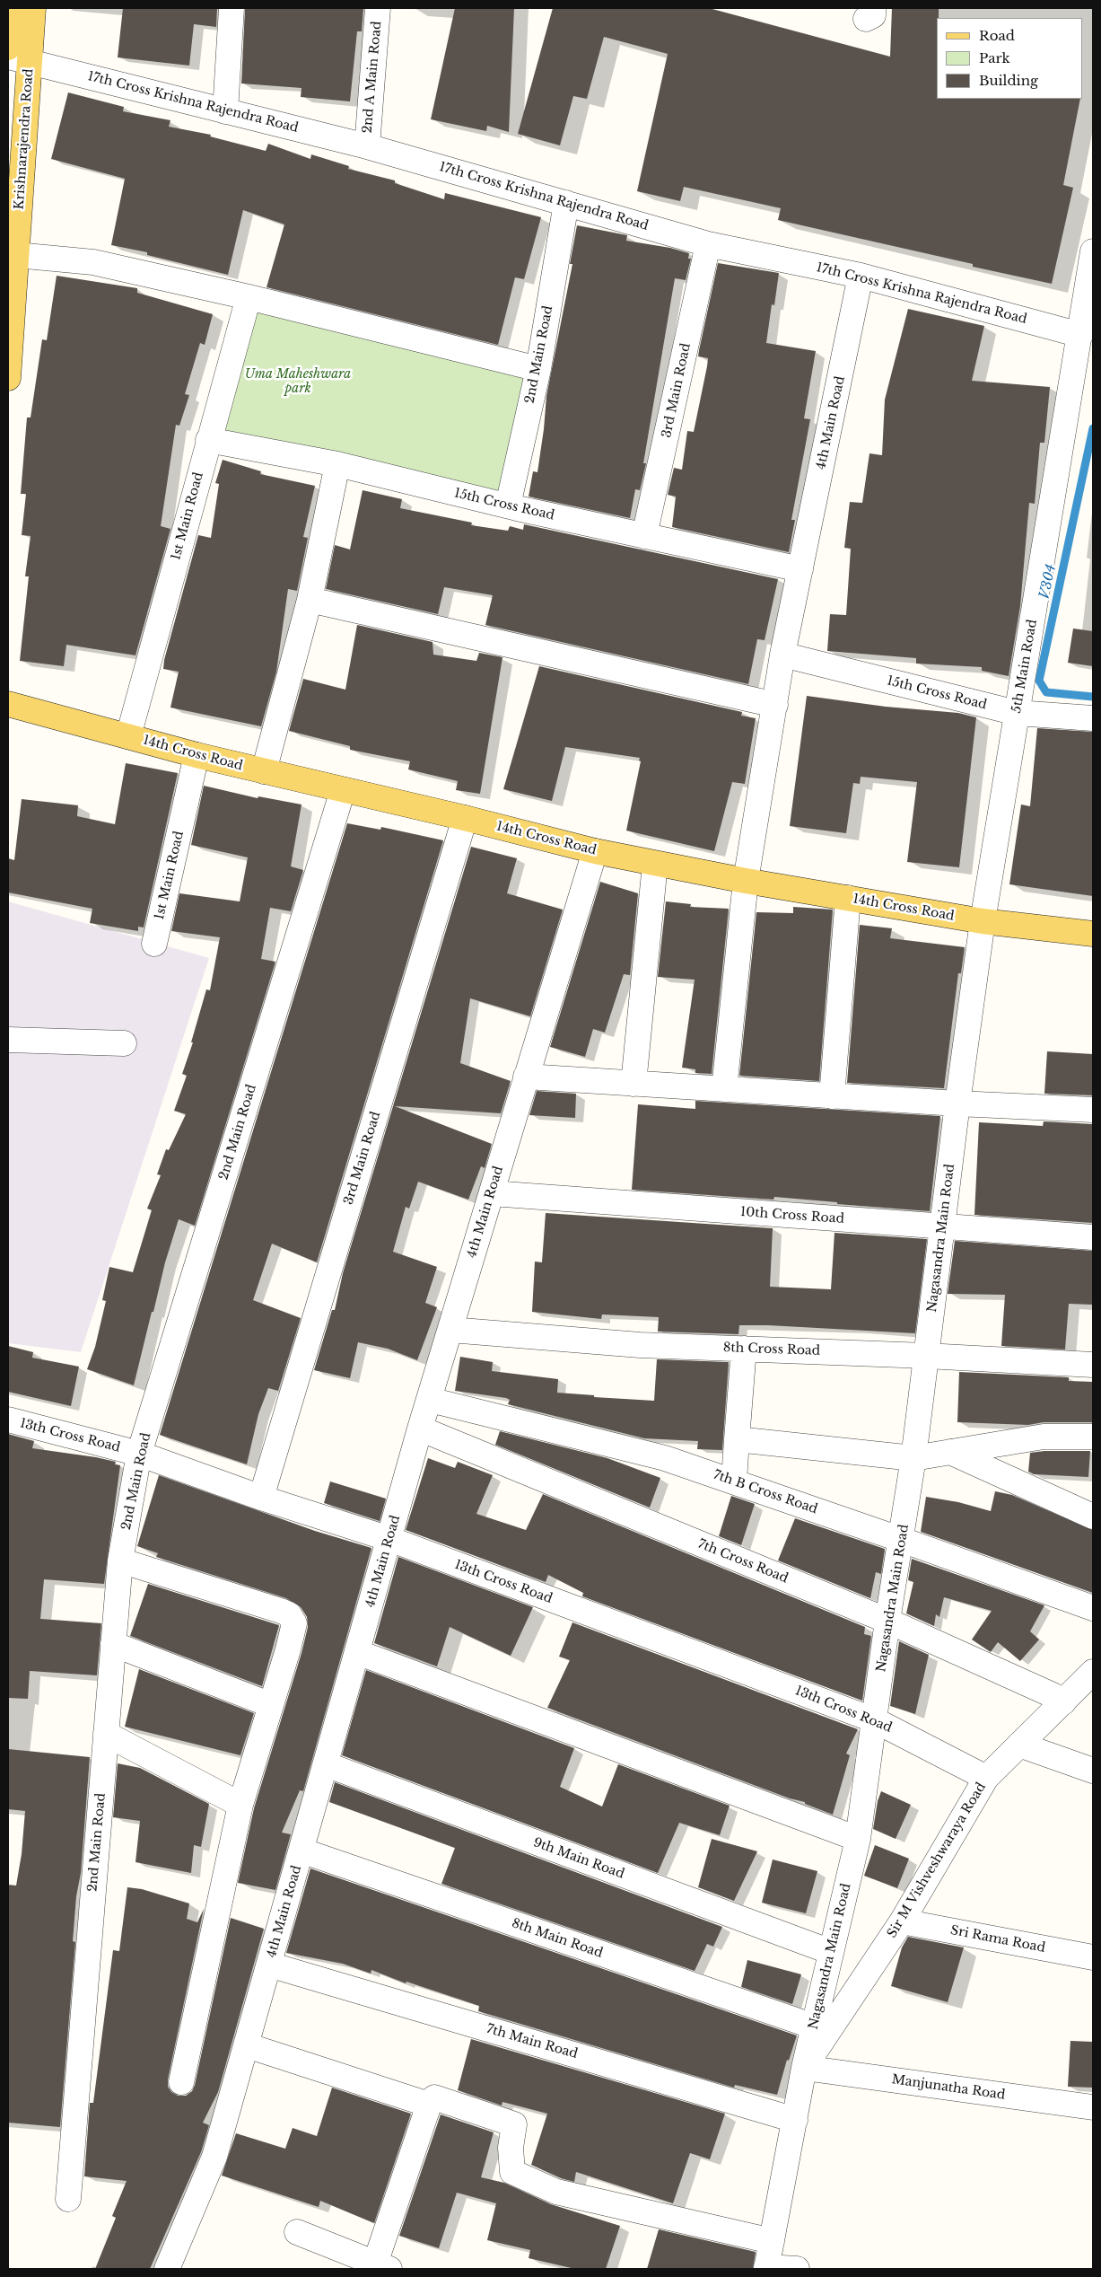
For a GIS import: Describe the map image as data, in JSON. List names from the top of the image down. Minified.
{"streets":{"main road":["Krishnarajendra Road","14th Cross Road"],"street":["2nd A Main Road","17th Cross Krishna Rajendra Road","2nd Main Road","3rd Main Road","4th Main Road","15th Cross Road","1st Main Road","5th Main Road","10th Cross Road","Nagasandra Main Road","8th Cross Road","13th Cross Road","7th B Cross Road","7th Cross Road","9th Main Road","Sir M Vishveshwaraya Road","8th Main Road","Sri Rama Road","7th Main Road","Manjunatha Road"]},"crossings":[["2nd A Main Road","17th Cross Krishna Rajendra Road"],["17th Cross Krishna Rajendra Road","Krishnarajendra Road"],["17th Cross Krishna Rajendra Road","2nd Main Road"],["17th Cross Krishna Rajendra Road","3rd Main Road"],["17th Cross Krishna Rajendra Road","4th Main Road"],["17th Cross Krishna Rajendra Road","5th Main Road"],["2nd Main Road","15th Cross Road"],["2nd Main Road","14th Cross Road"],["2nd Main Road","13th Cross Road"],["3rd Main Road","15th Cross Road"],["3rd Main Road","14th Cross Road"],["3rd Main Road","13th Cross Road"],["4th Main Road","15th Cross Road"],["4th Main Road","14th Cross Road"],["4th Main Road","10th Cross Road"],["4th Main Road","8th Cross Road"],["4th Main Road","13th Cross Road"],["4th Main Road","7th B Cross Road"],["4th Main Road","7th Cross Road"],["4th Main Road","9th Main Road"],["4th Main Road","8th Main Road"],["4th Main Road","7th Main Road"],["15th Cross Road","1st Main Road"],["15th Cross Road","5th Main Road"],["1st Main Road","14th Cross Road"],["5th Main Road","14th Cross Road"],["5th Main Road","Nagasandra Main Road"],["14th Cross Road","Nagasandra Main Road"],["10th Cross Road","Nagasandra Main Road"],["Nagasandra Main Road","8th Cross Road"],["Nagasandra Main Road","13th Cross Road"],["Nagasandra Main Road","7th B Cross Road"],["Nagasandra Main Road","7th Cross Road"],["Nagasandra Main Road","9th Main Road"],["Nagasandra Main Road","Sir M Vishveshwaraya Road"],["Nagasandra Main Road","8th Main Road"],["Nagasandra Main Road","7th Main Road"],["Nagasandra Main Road","Manjunatha Road"],["13th Cross Road","Sir M Vishveshwaraya Road"],["7th Cross Road","Sir M Vishveshwaraya Road"],["Sir M Vishveshwaraya Road","Sri Rama Road"],["Sir M Vishveshwaraya Road","Manjunatha Road"]],"water":["V304"],"parks":["Uma Maheshwara park"],"legend":["Road","Park","Building"]}
